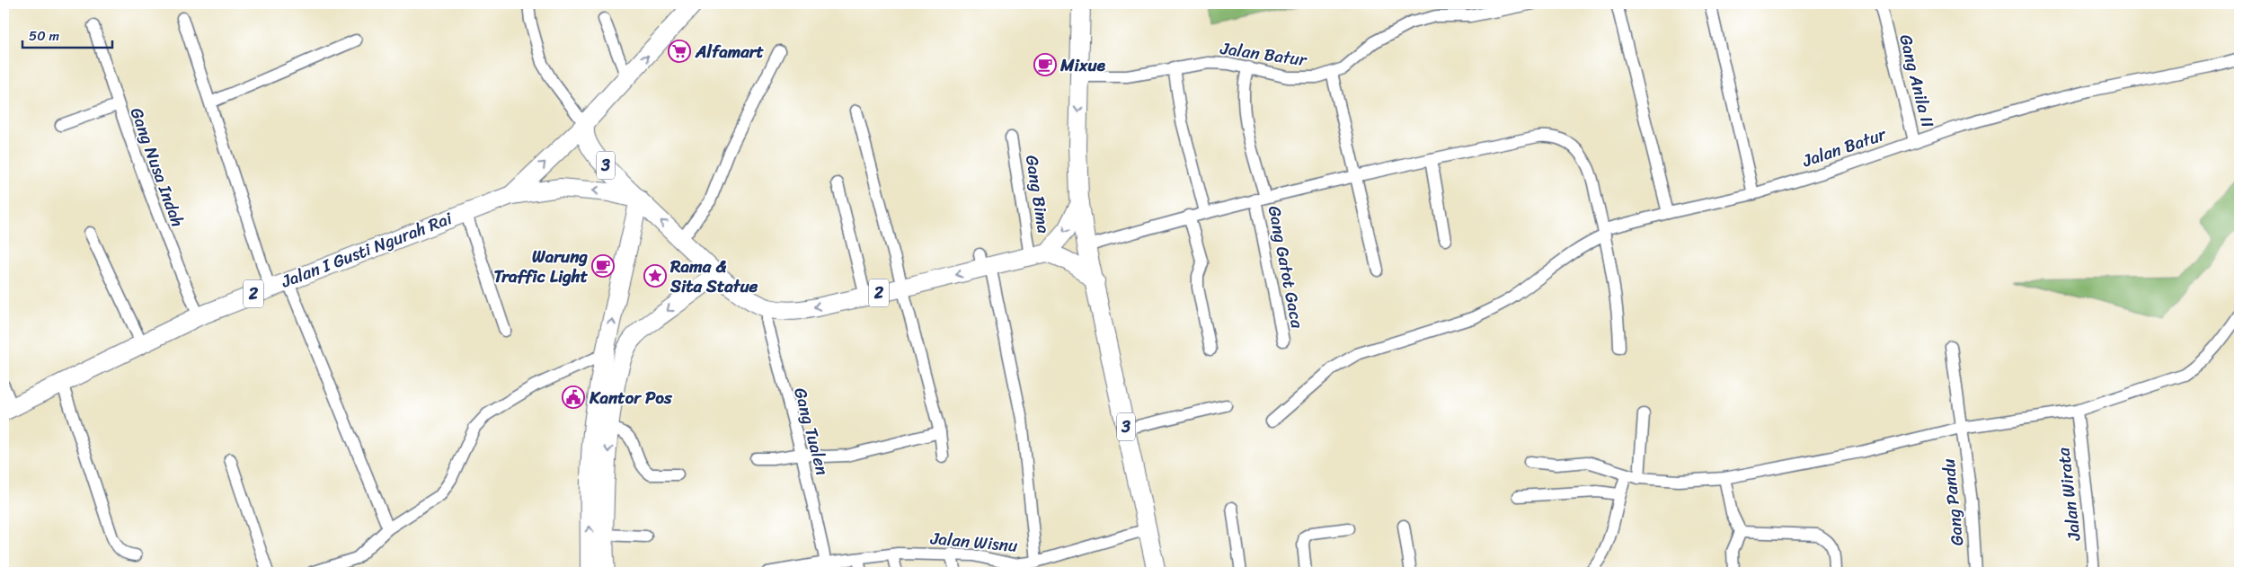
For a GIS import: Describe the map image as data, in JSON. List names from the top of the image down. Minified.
{"streets":{"highway":["3","Jalan I Gusti Ngurah Rai","2"],"street":["Jalan Batur","Gang Anila II","Gang Nusa Indah","Gang Bima","Gang Gatot Gaca","Gang Tualen","Jalan Wirata","Gang Pandu","Jalan Wisnu"]},"crossings":[["Jalan Batur","Gang Anila II"],["Jalan Batur","Gang Gatot Gaca"],["3","2"],["3","Jalan Wisnu"],["Gang Nusa Indah","Jalan I Gusti Ngurah Rai"],["Gang Bima","2"],["Jalan I Gusti Ngurah Rai","2"],["2","Gang Tualen"],["Gang Tualen","Jalan Wisnu"]],"places":{"supermarket":["Alfamart"],"cafe":["Mixue","Warung Traffic Light"],"place":["Rama & Sita Statue"],"public building":["Kantor Pos"]},"scale_bar":"50 m"}
